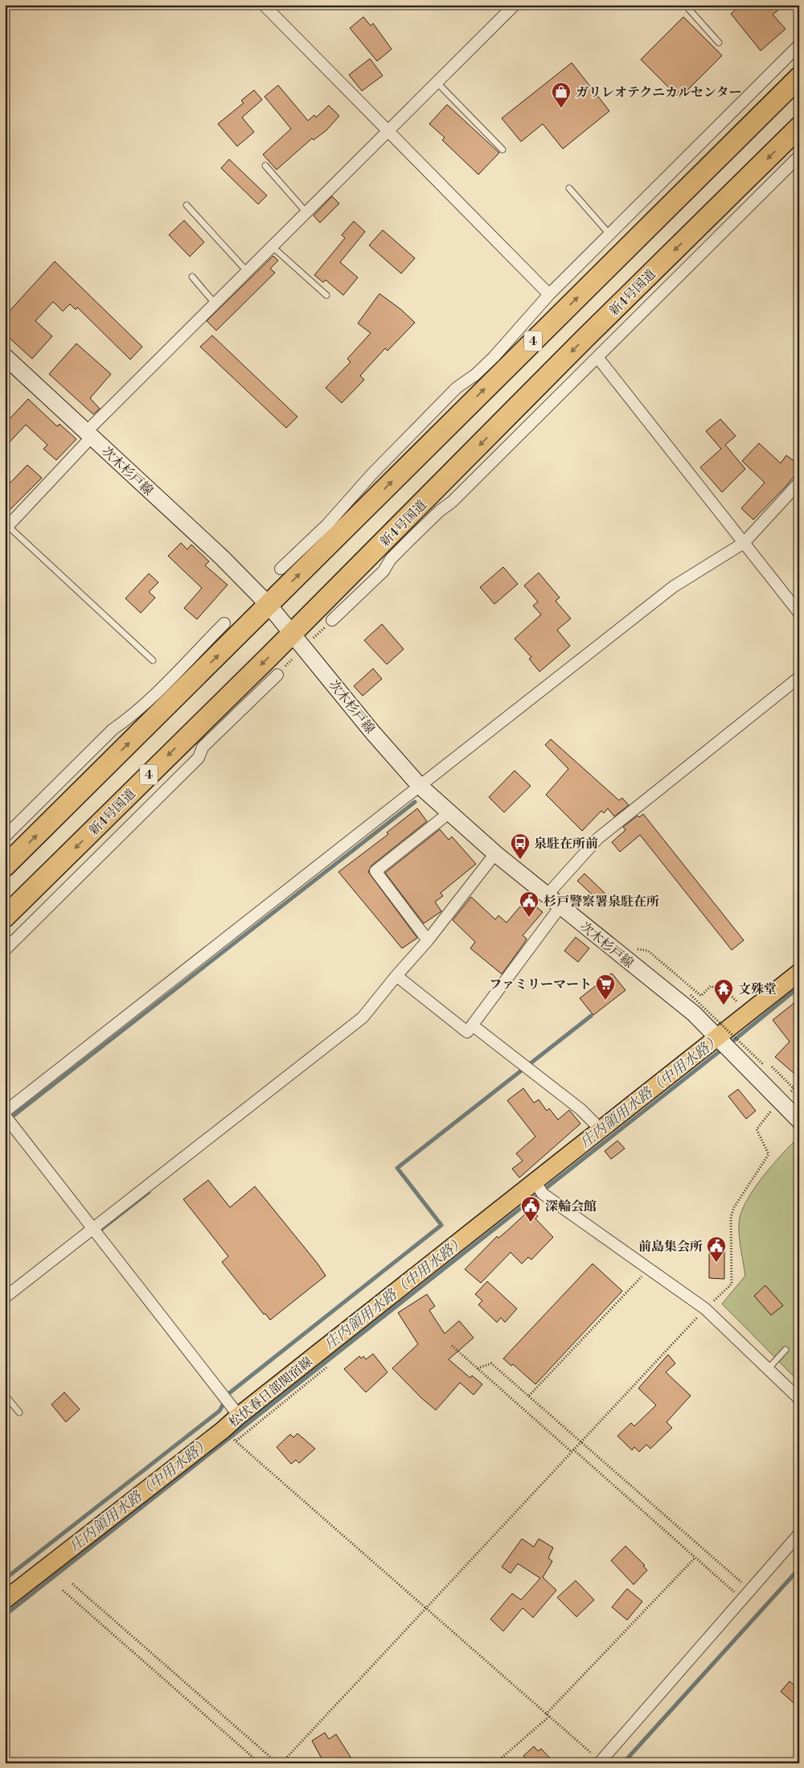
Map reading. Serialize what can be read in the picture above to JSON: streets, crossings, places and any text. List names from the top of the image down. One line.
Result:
{"streets":{"highway":["新4号国道","4"],"main road":["次木杉戸線","松伏春日部関宿線"]},"crossings":[["新4号国道","次木杉戸線"],["4","次木杉戸線"],["次木杉戸線","松伏春日部関宿線"]],"water":["庄内領用水路（中用水路）"],"places":{"shop":["ガリレオテクニカルセンター"],"bus stop":["泉駐在所前"],"public building":["杉戸警察署泉駐在所","深輪会館","前島集会所"],"supermarket":["ファミリーマート"],"temple":["文殊堂"]}}
